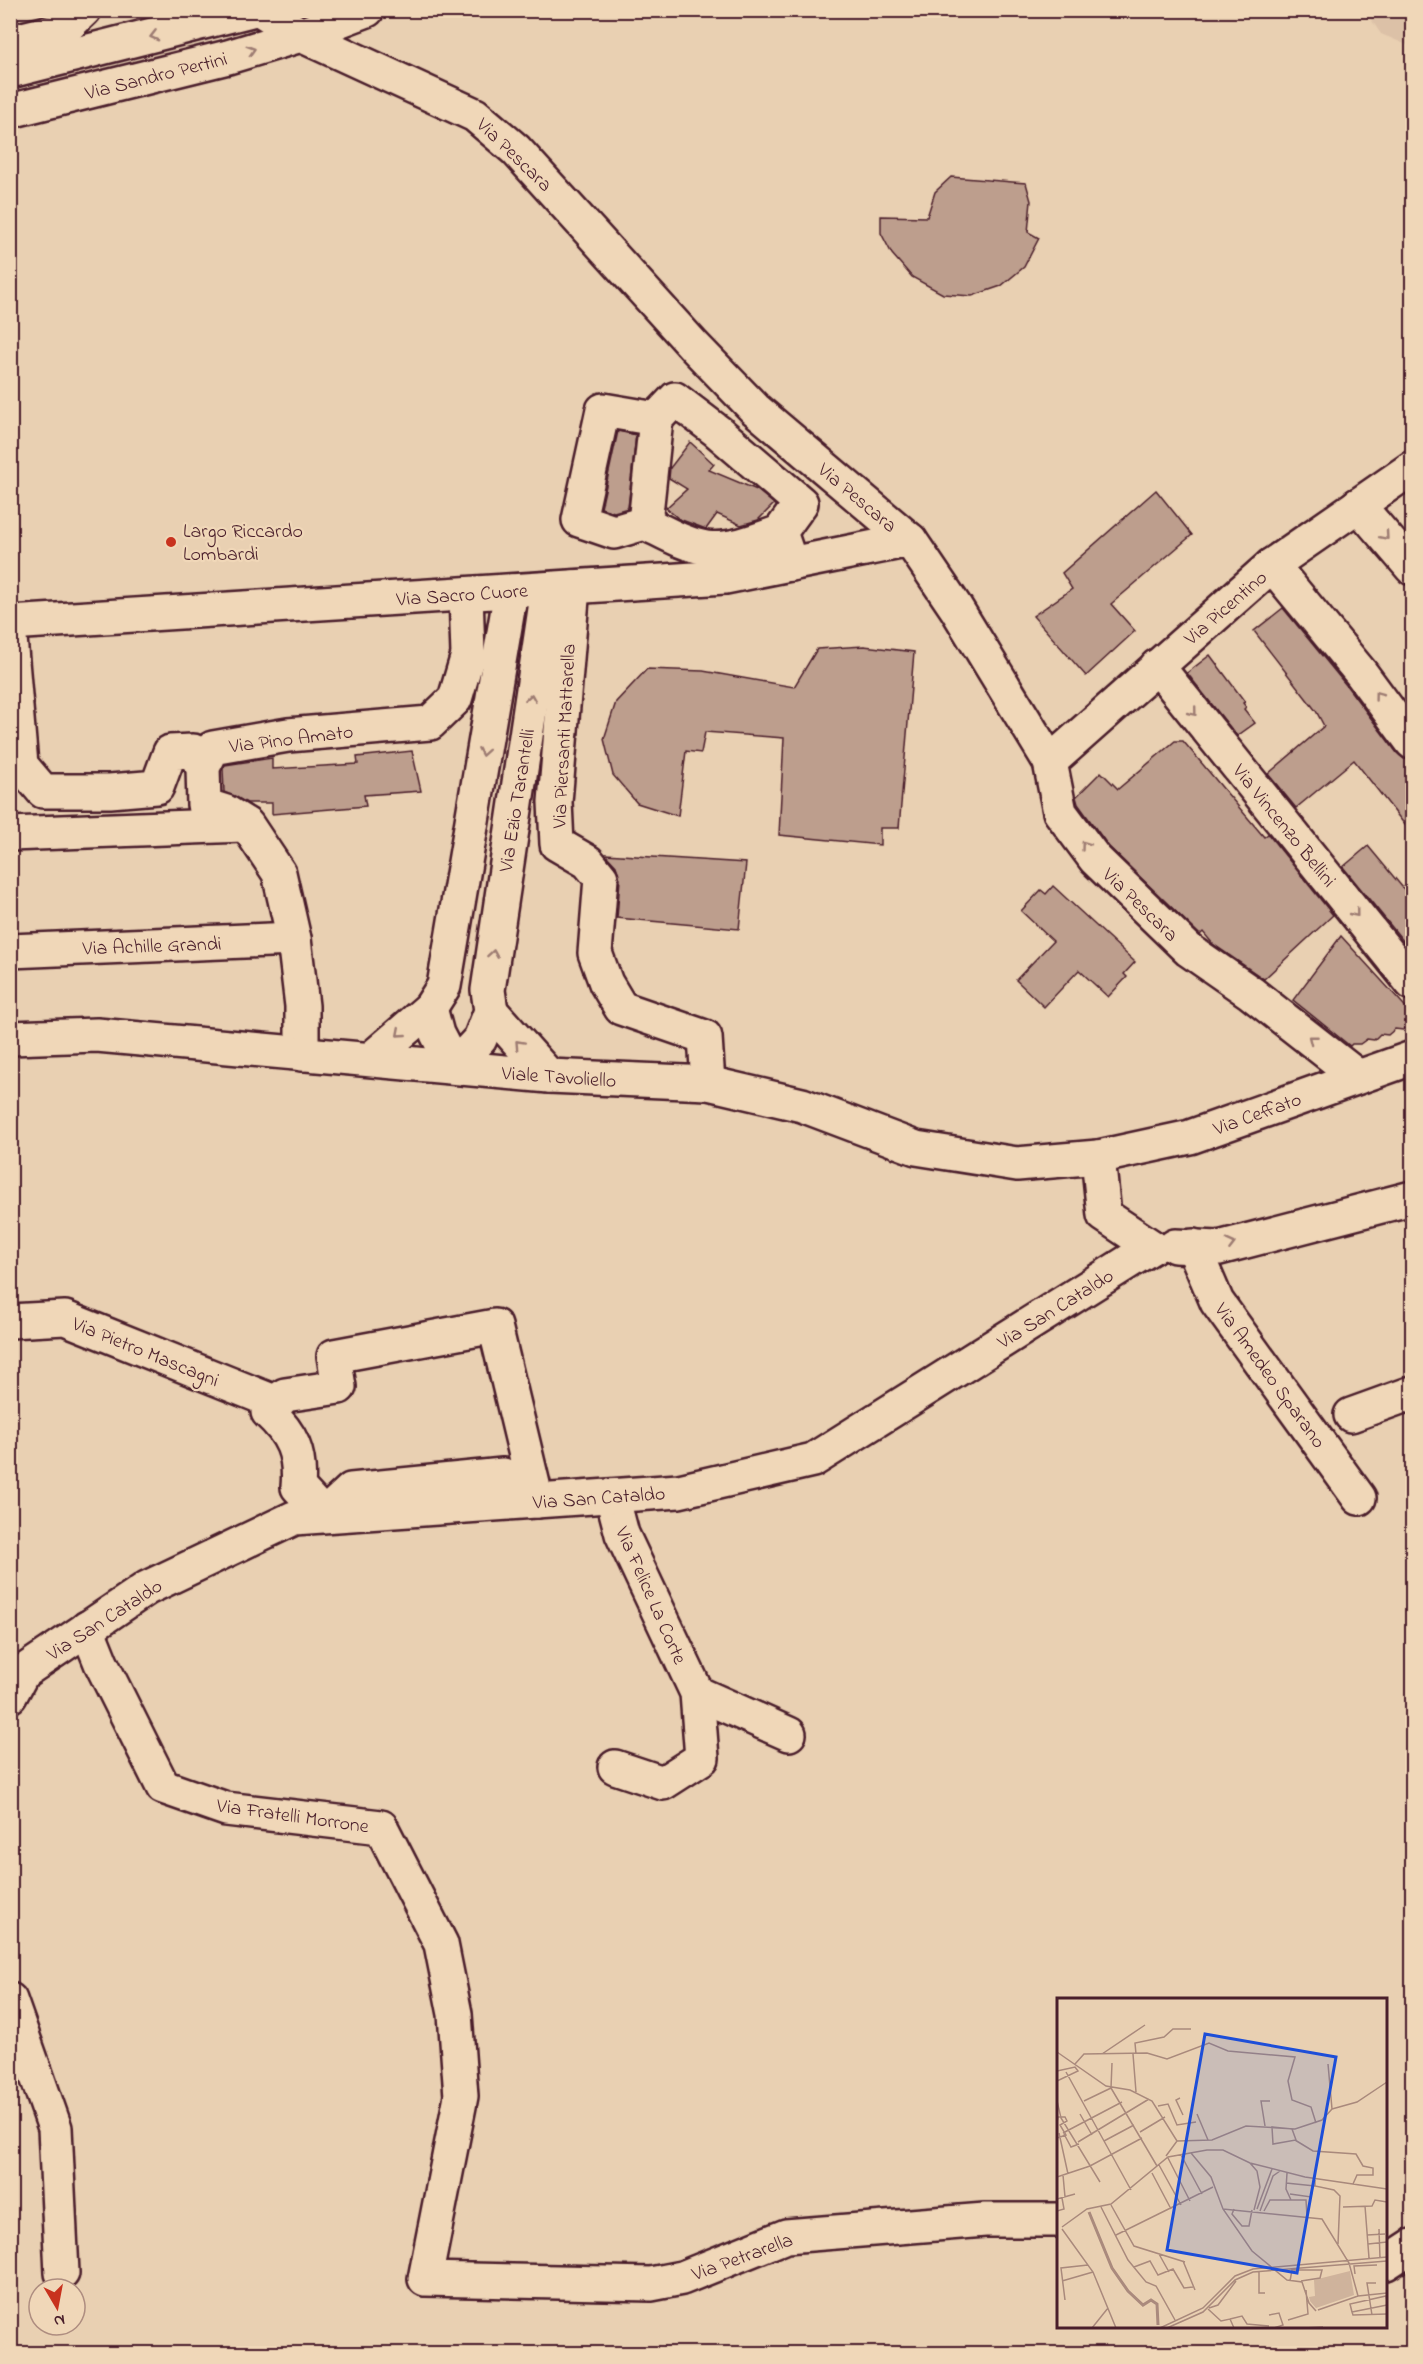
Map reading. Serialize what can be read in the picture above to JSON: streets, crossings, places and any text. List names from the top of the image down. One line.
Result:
{"streets":{"street":["Via Sandro Pertini","Via Pescara","Via Sacro Cuore","Via Picentino","Via Piersanti Mattarella","Via Pino Amato","Via Ezio Tarantelli","Via Vincenzo Bellini","Via Achille Grandi","Viale Tavoliello","Via Ceffato","Via San Cataldo","Via Pietro Mascagni","Via Amedeo Sparano","Via Felice La Corte","Via Fratelli Morrone","Via Petrarella"]},"crossings":[["Via Sandro Pertini","Via Pescara"],["Via Pescara","Via Sacro Cuore"],["Via Pescara","Via Picentino"],["Via Pescara","Via Ceffato"],["Via Sacro Cuore","Via Piersanti Mattarella"],["Via Sacro Cuore","Via Pino Amato"],["Via Sacro Cuore","Via Ezio Tarantelli"],["Via Picentino","Via Vincenzo Bellini"],["Via Piersanti Mattarella","Via Ezio Tarantelli"],["Via Piersanti Mattarella","Viale Tavoliello"],["Via Ezio Tarantelli","Viale Tavoliello"],["Viale Tavoliello","Via Ceffato"],["Via San Cataldo","Via Felice La Corte"],["Via San Cataldo","Via Fratelli Morrone"],["Via Fratelli Morrone","Via Petrarella"]],"places":["Largo Riccardo Lombardi"],"north":"bottom"}
